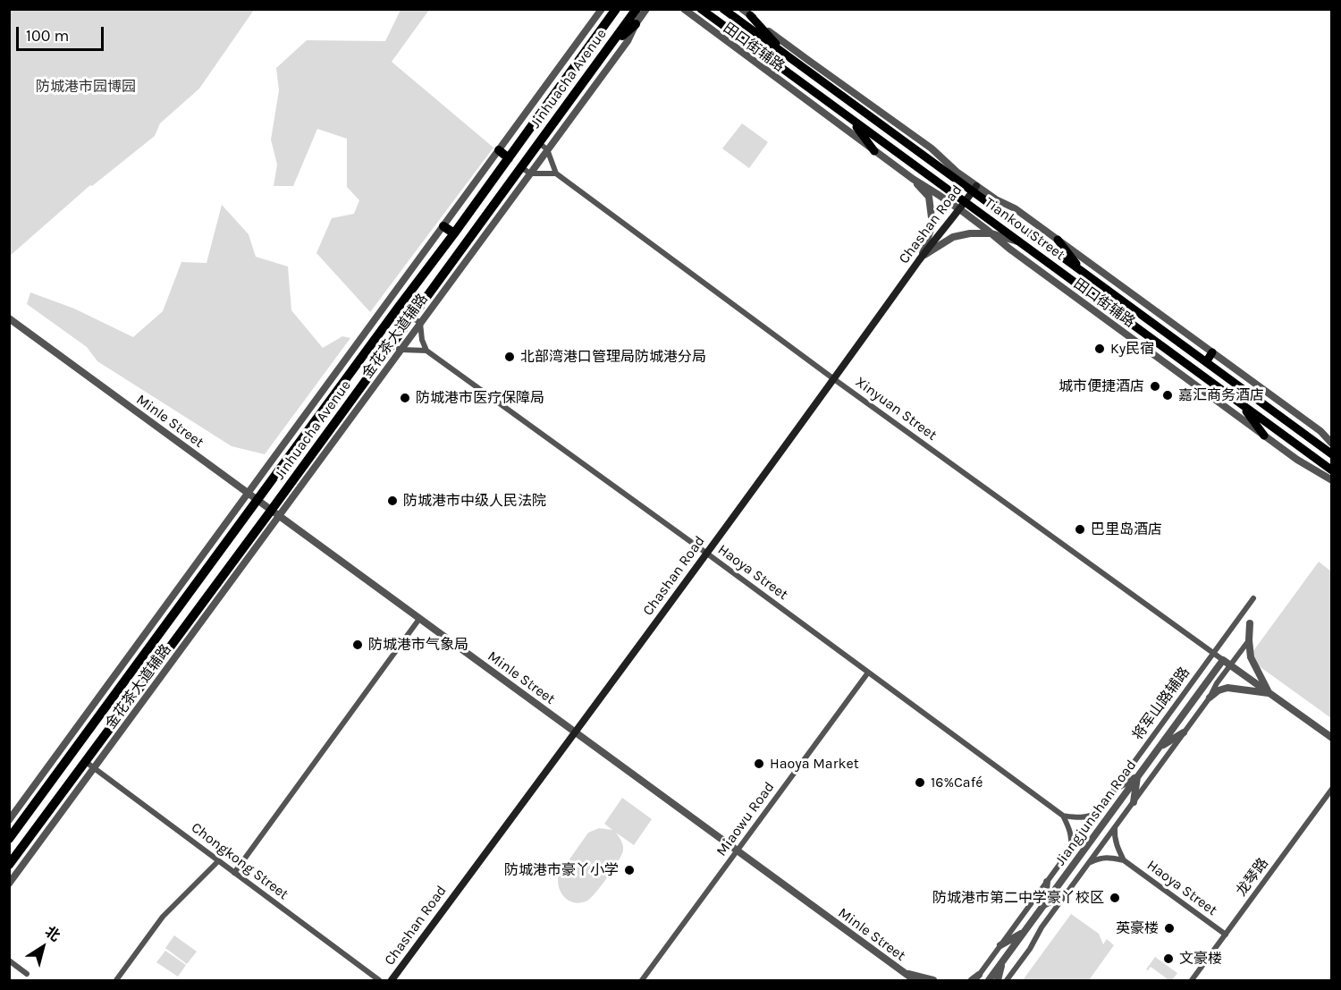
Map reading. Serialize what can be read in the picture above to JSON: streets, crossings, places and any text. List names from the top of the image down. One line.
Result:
{"streets":{"highway":["Jinhuacha Avenue"],"main road":["Chashan Road","Tiankou Street"],"street":["田口街辅路","金花茶大道辅路","Xinyuan Street","Minle Street","Haoya Street","将军山路辅路","Jiangjunshan Road","Miaowu Road","Chongkong Street","龙琴路"]},"crossings":[["田口街辅路","Chashan Road"],["田口街辅路","Tiankou Street"],["Jinhuacha Avenue","金花茶大道辅路"],["Jinhuacha Avenue","Minle Street"],["Jinhuacha Avenue","Chongkong Street"],["Chashan Road","Tiankou Street"],["Chashan Road","Xinyuan Street"],["Chashan Road","Minle Street"],["Chashan Road","Haoya Street"],["金花茶大道辅路","Minle Street"],["金花茶大道辅路","Chongkong Street"],["Xinyuan Street","将军山路辅路"],["Xinyuan Street","Jiangjunshan Road"],["Minle Street","Miaowu Road"],["Haoya Street","Miaowu Road"],["Haoya Street","龙琴路"]],"parks":["防城港市园博园"],"places":["Ky民宿","北部湾港口管理局防城港分局","城市便捷酒店","嘉汇商务酒店","防城港市医疗保障局","防城港市中级人民法院","巴里岛酒店","防城港市气象局","Haoya Market","16%Café","防城港市豪丫小学","防城港市第二中学豪丫校区","英豪楼","文豪楼"],"scale_bar":"100 m","north":"top right"}
